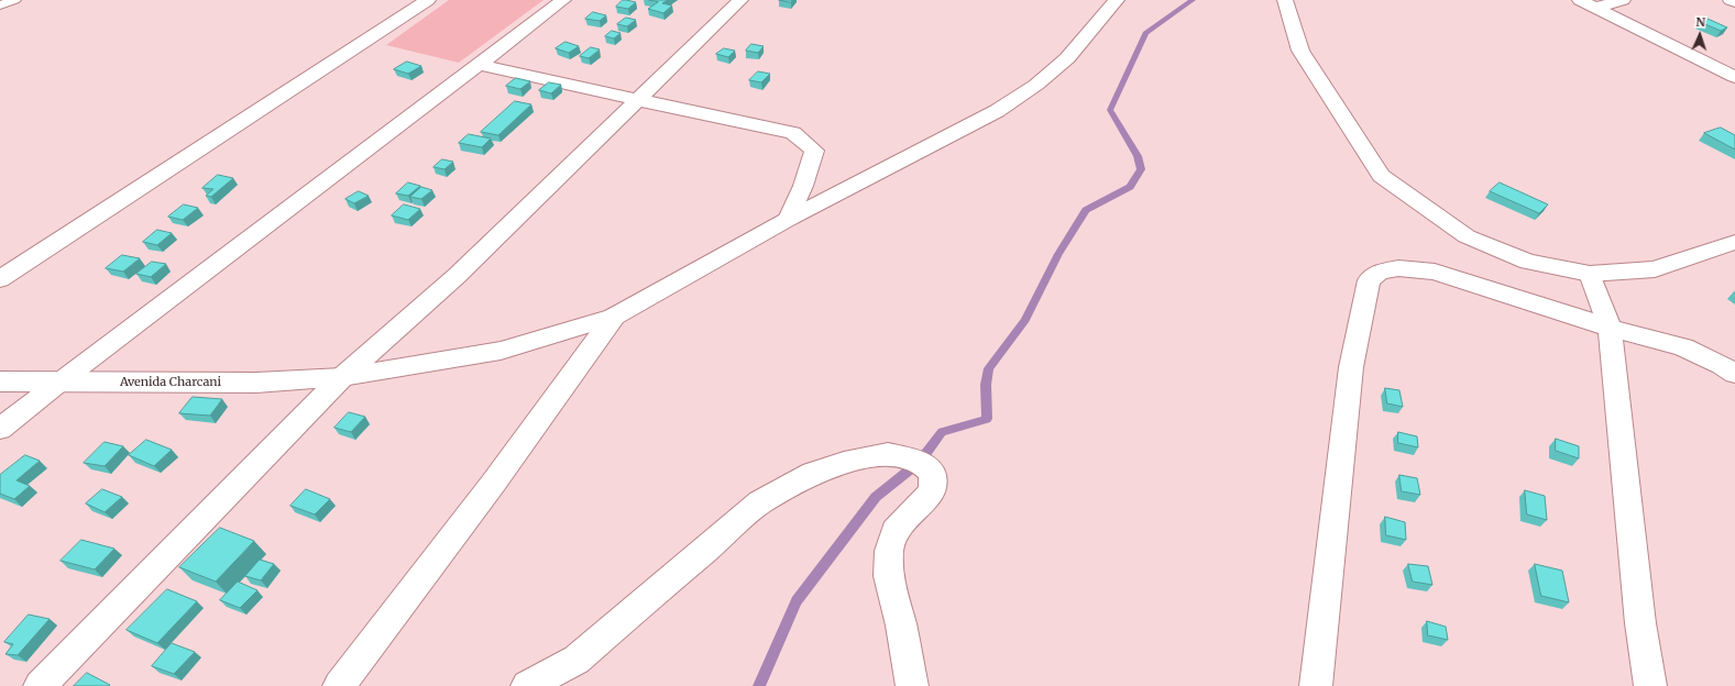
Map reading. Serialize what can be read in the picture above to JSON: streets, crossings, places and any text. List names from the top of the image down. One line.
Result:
{"streets":{"street":["Avenida Charcani"]},"north":"top"}
